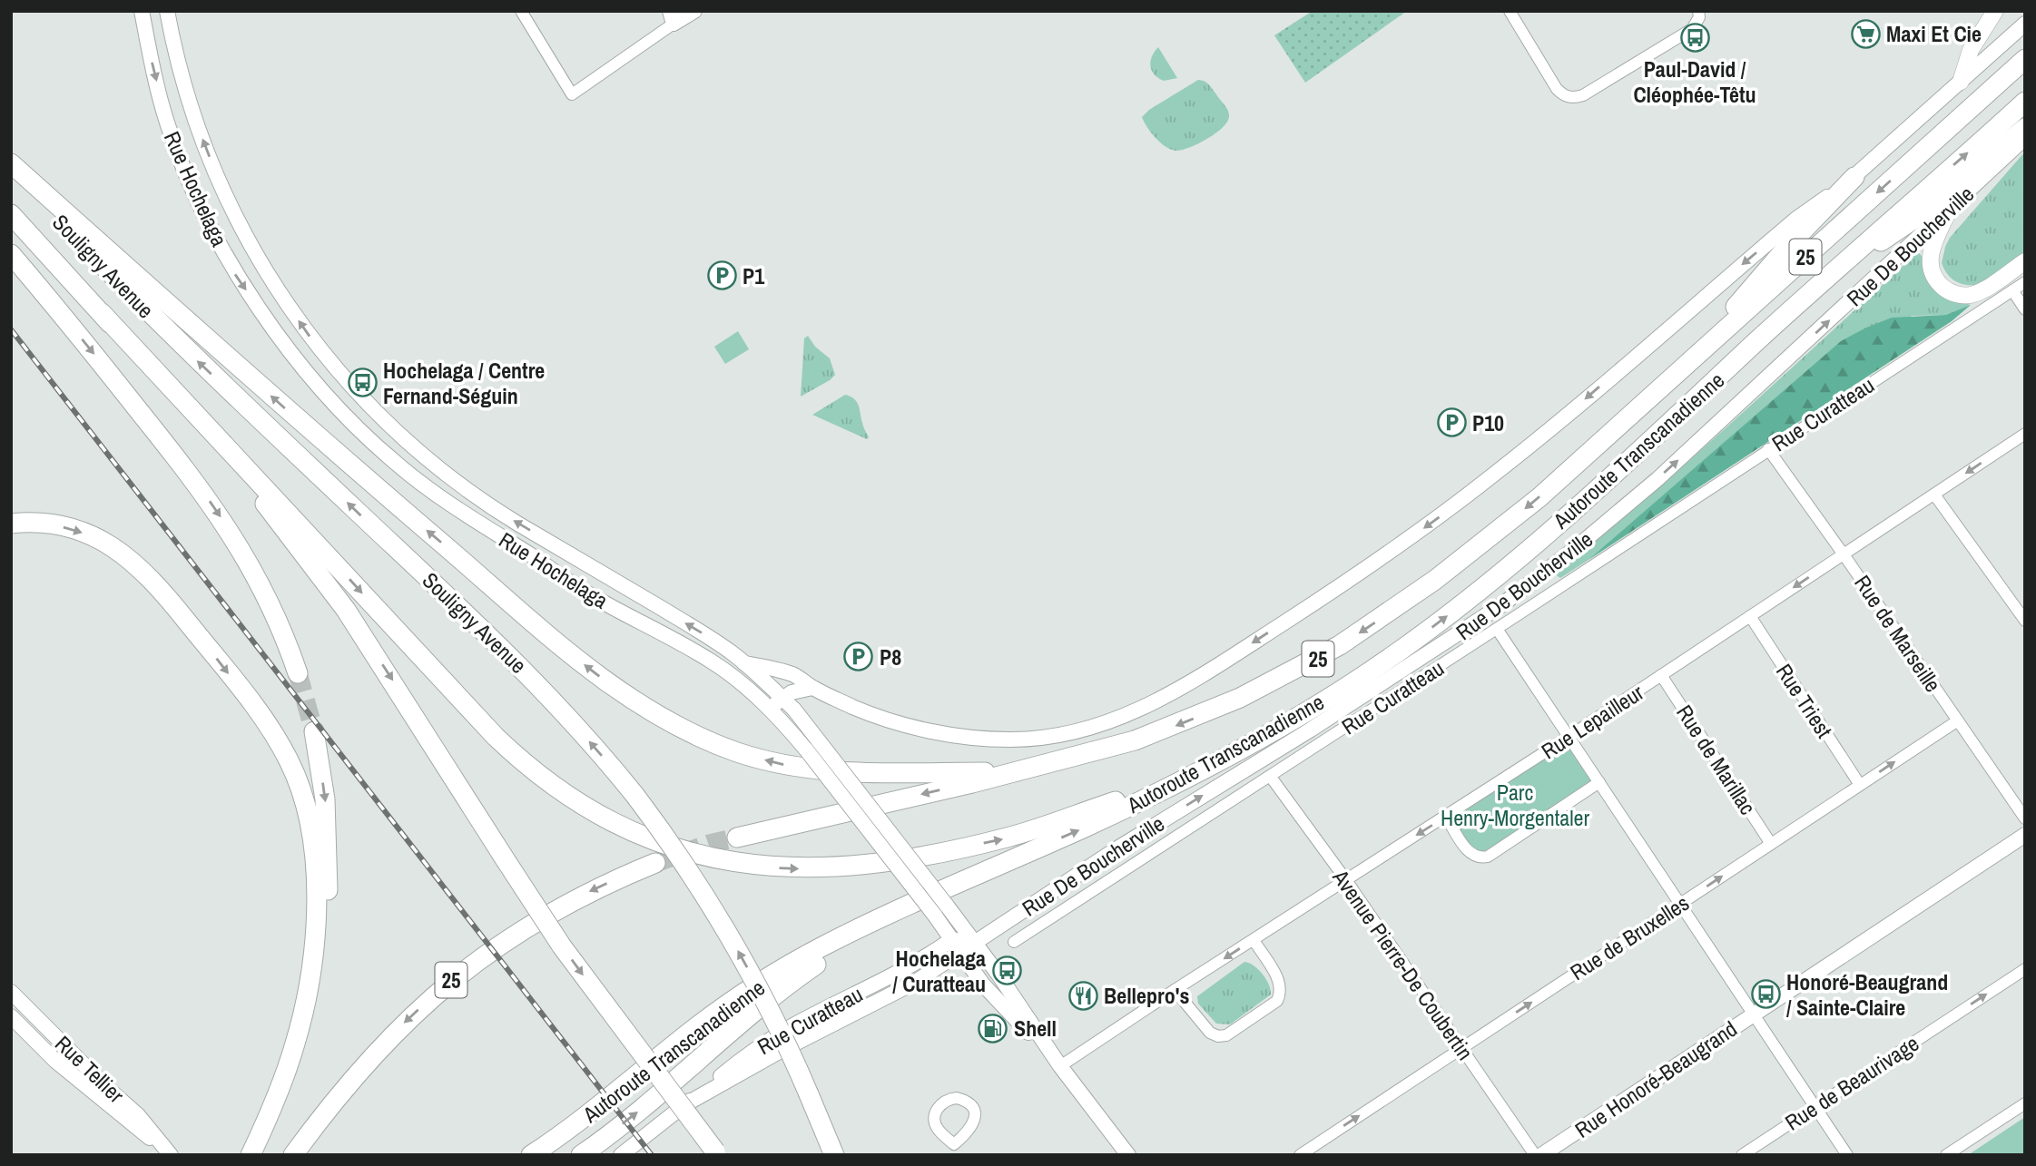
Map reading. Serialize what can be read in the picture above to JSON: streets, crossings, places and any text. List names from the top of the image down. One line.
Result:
{"streets":{"highway":["25","Souligny Avenue","Autoroute Transcanadienne"],"main road":["Rue Hochelaga","Rue De Boucherville","Rue Curatteau","Rue Tellier","Rue Honoré-Beaugrand"],"street":["Rue de Marseille","Rue Triest","Rue Lepailleur","Rue de Marillac","Rue de Bruxelles","Avenue Pierre-De Coubertin","Rue de Beaurivage"]},"crossings":[["Rue Hochelaga","Rue De Boucherville"],["Rue Hochelaga","Rue Curatteau"],["Rue Hochelaga","Rue Lepailleur"],["Rue De Boucherville","Rue Curatteau"],["Rue Curatteau","Rue de Marseille"],["Rue Curatteau","Avenue Pierre-De Coubertin"],["Rue de Marseille","Rue Lepailleur"],["Rue de Marseille","Rue de Bruxelles"],["Rue Triest","Rue Lepailleur"],["Rue Triest","Rue de Bruxelles"],["Rue Lepailleur","Rue de Marillac"],["Rue Lepailleur","Avenue Pierre-De Coubertin"],["Rue de Marillac","Rue de Bruxelles"],["Rue de Bruxelles","Avenue Pierre-De Coubertin"]],"one_way":["Rue Lepailleur","Rue de Bruxelles","Rue de Beaurivage"],"parks":["Parc Henry-Morgentaler"],"places":{"supermarket":["Maxi Et Cie"],"bus stop":["Paul-David / Cléophée-Têtu","Hochelaga / Centre Fernand-Séguin","Hochelaga / Curatteau","Honoré-Beaugrand / Sainte-Claire"],"parking":["P1","P10","P8"],"restaurant":["Bellepro's"],"fuel station":["Shell"]}}
